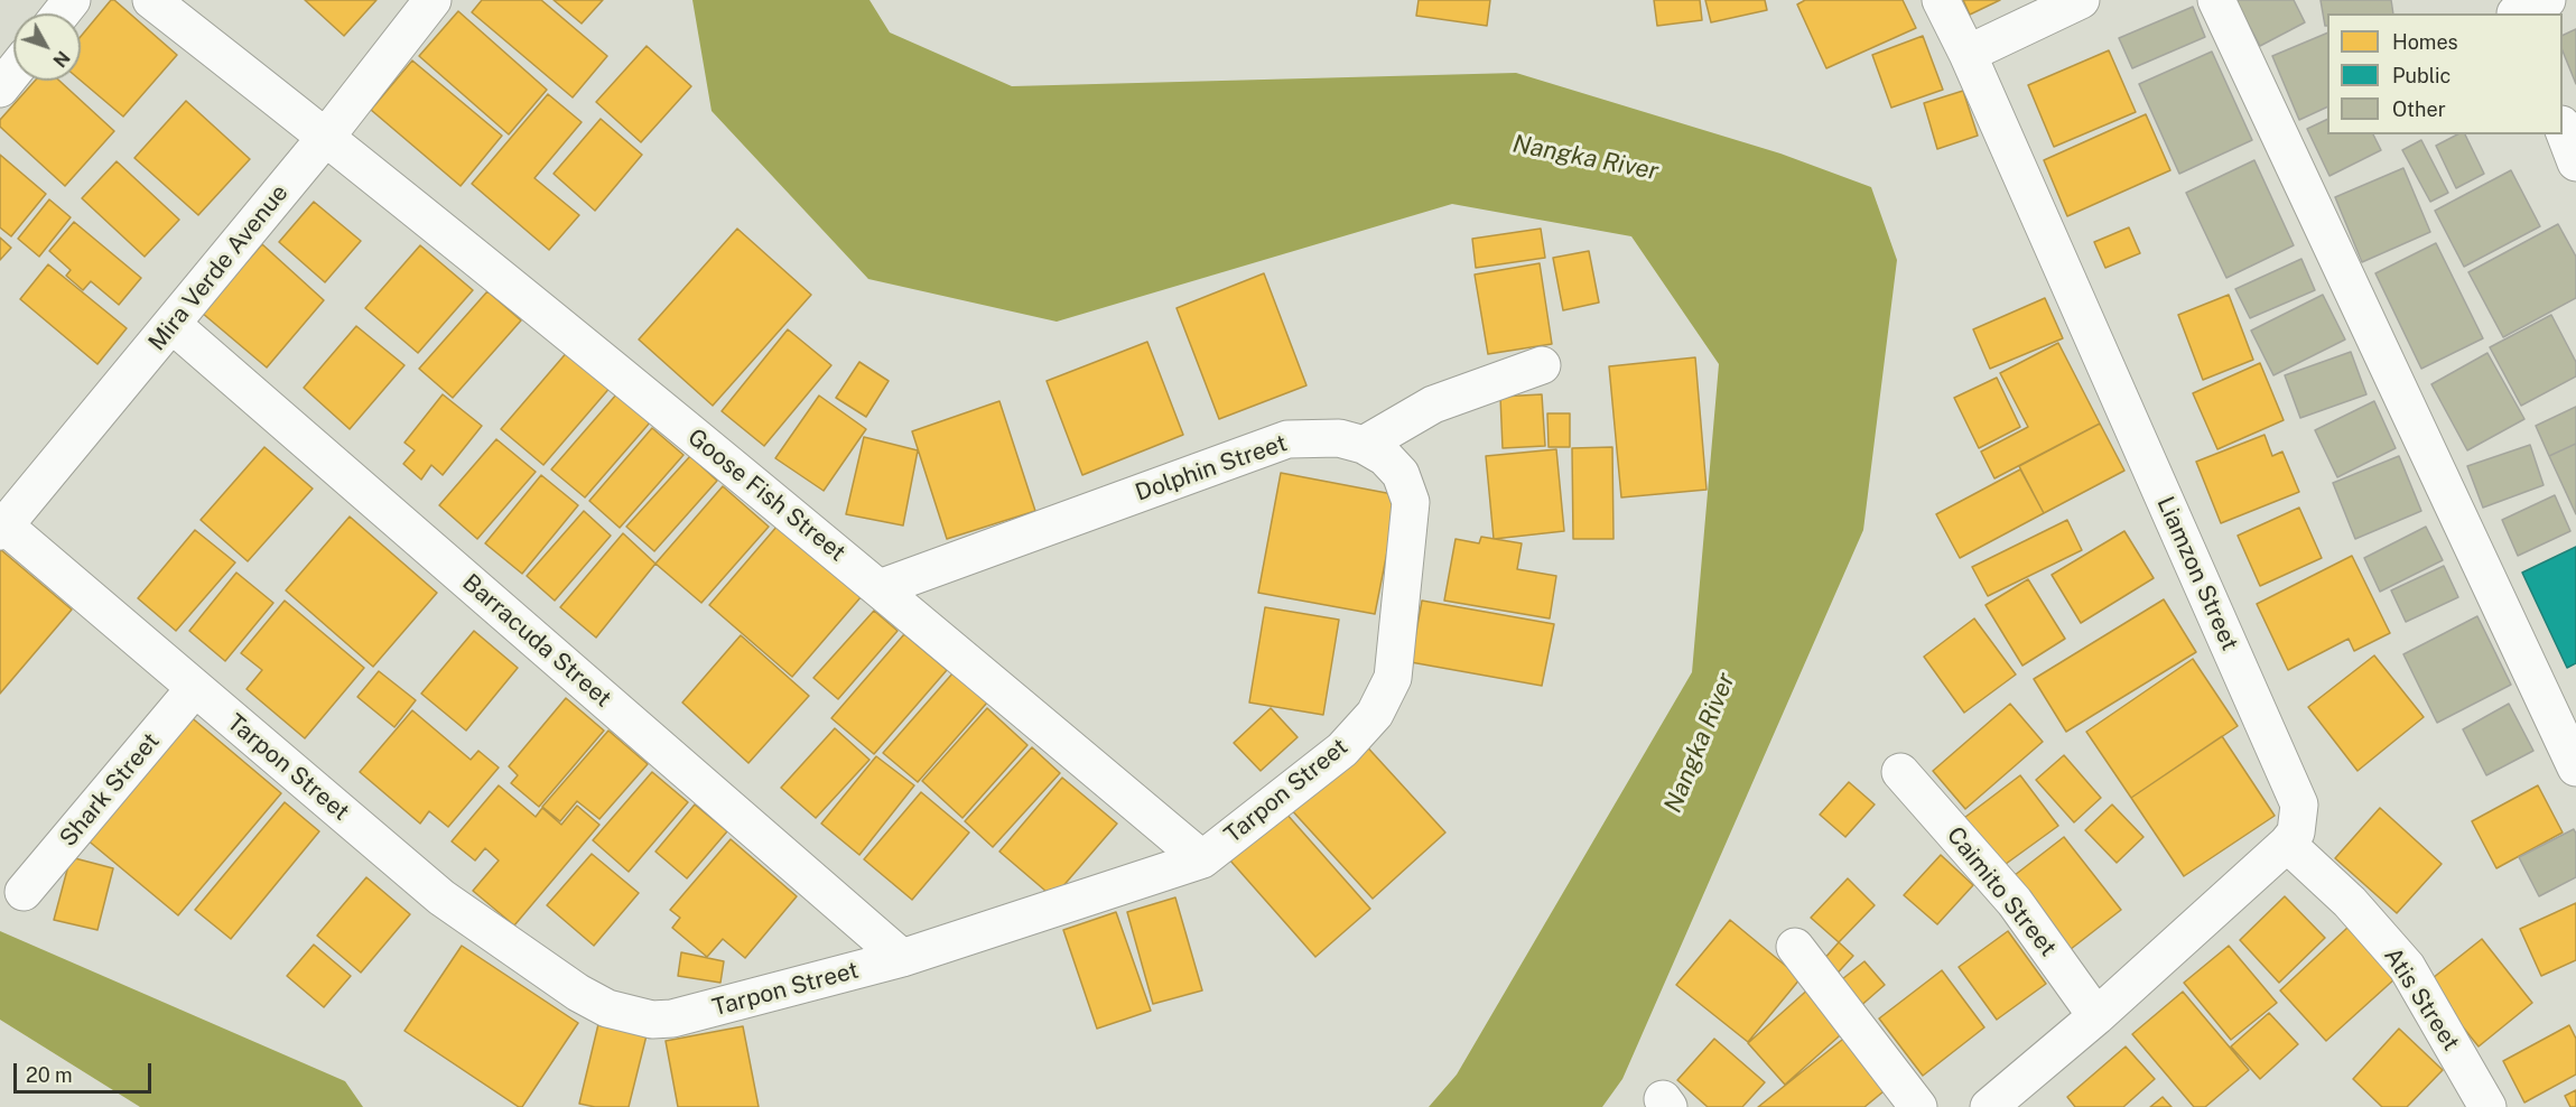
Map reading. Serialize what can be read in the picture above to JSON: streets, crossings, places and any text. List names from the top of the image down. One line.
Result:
{"streets":{"street":["Mira Verde Avenue","Dolphin Street","Goose Fish Street","Liamzon Street","Barracuda Street","Tarpon Street","Shark Street","Caimito Street","Atis Street"]},"crossings":[["Mira Verde Avenue","Goose Fish Street"],["Mira Verde Avenue","Barracuda Street"],["Mira Verde Avenue","Tarpon Street"],["Dolphin Street","Goose Fish Street"],["Dolphin Street","Tarpon Street"],["Goose Fish Street","Tarpon Street"],["Liamzon Street","Caimito Street"],["Liamzon Street","Atis Street"],["Barracuda Street","Tarpon Street"],["Tarpon Street","Shark Street"]],"water":["Nangka River"],"legend":["Homes","Public","Other"],"scale_bar":"20 m","north":"bottom right"}
